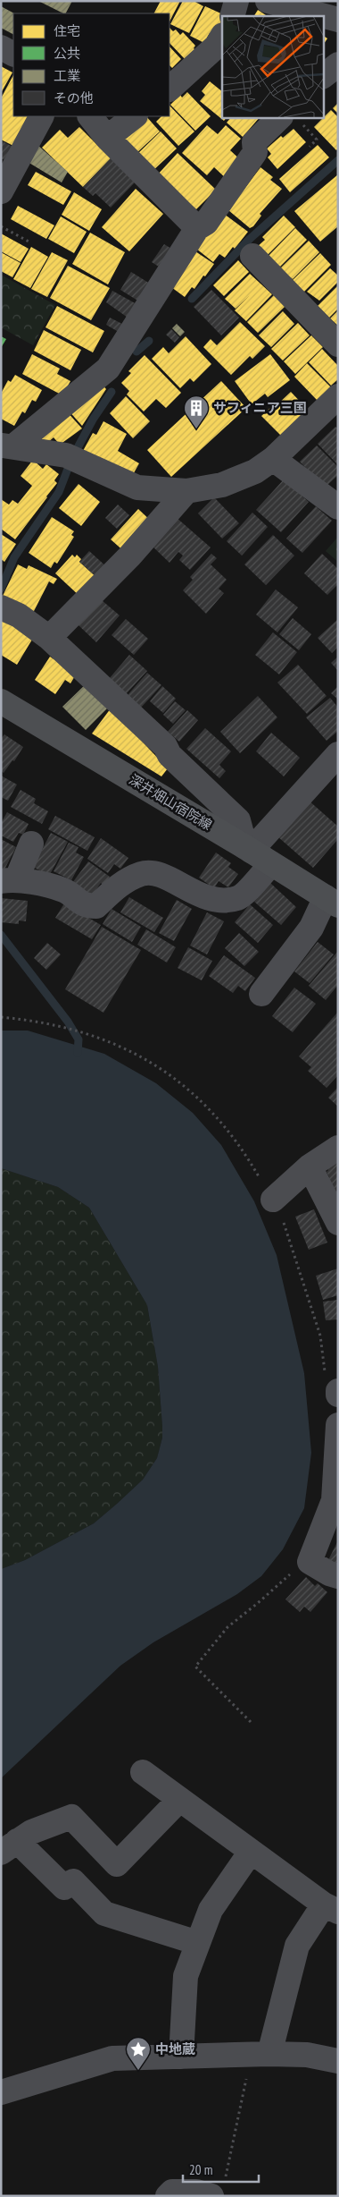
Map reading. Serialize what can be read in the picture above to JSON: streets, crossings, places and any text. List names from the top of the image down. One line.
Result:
{"streets":{"main road":["深井畑山宿院線"]},"places":{"building":["サフィニア三国"],"place":["中地蔵"]},"legend":["住宅","公共","工業","その他"],"scale_bar":"20 m"}
